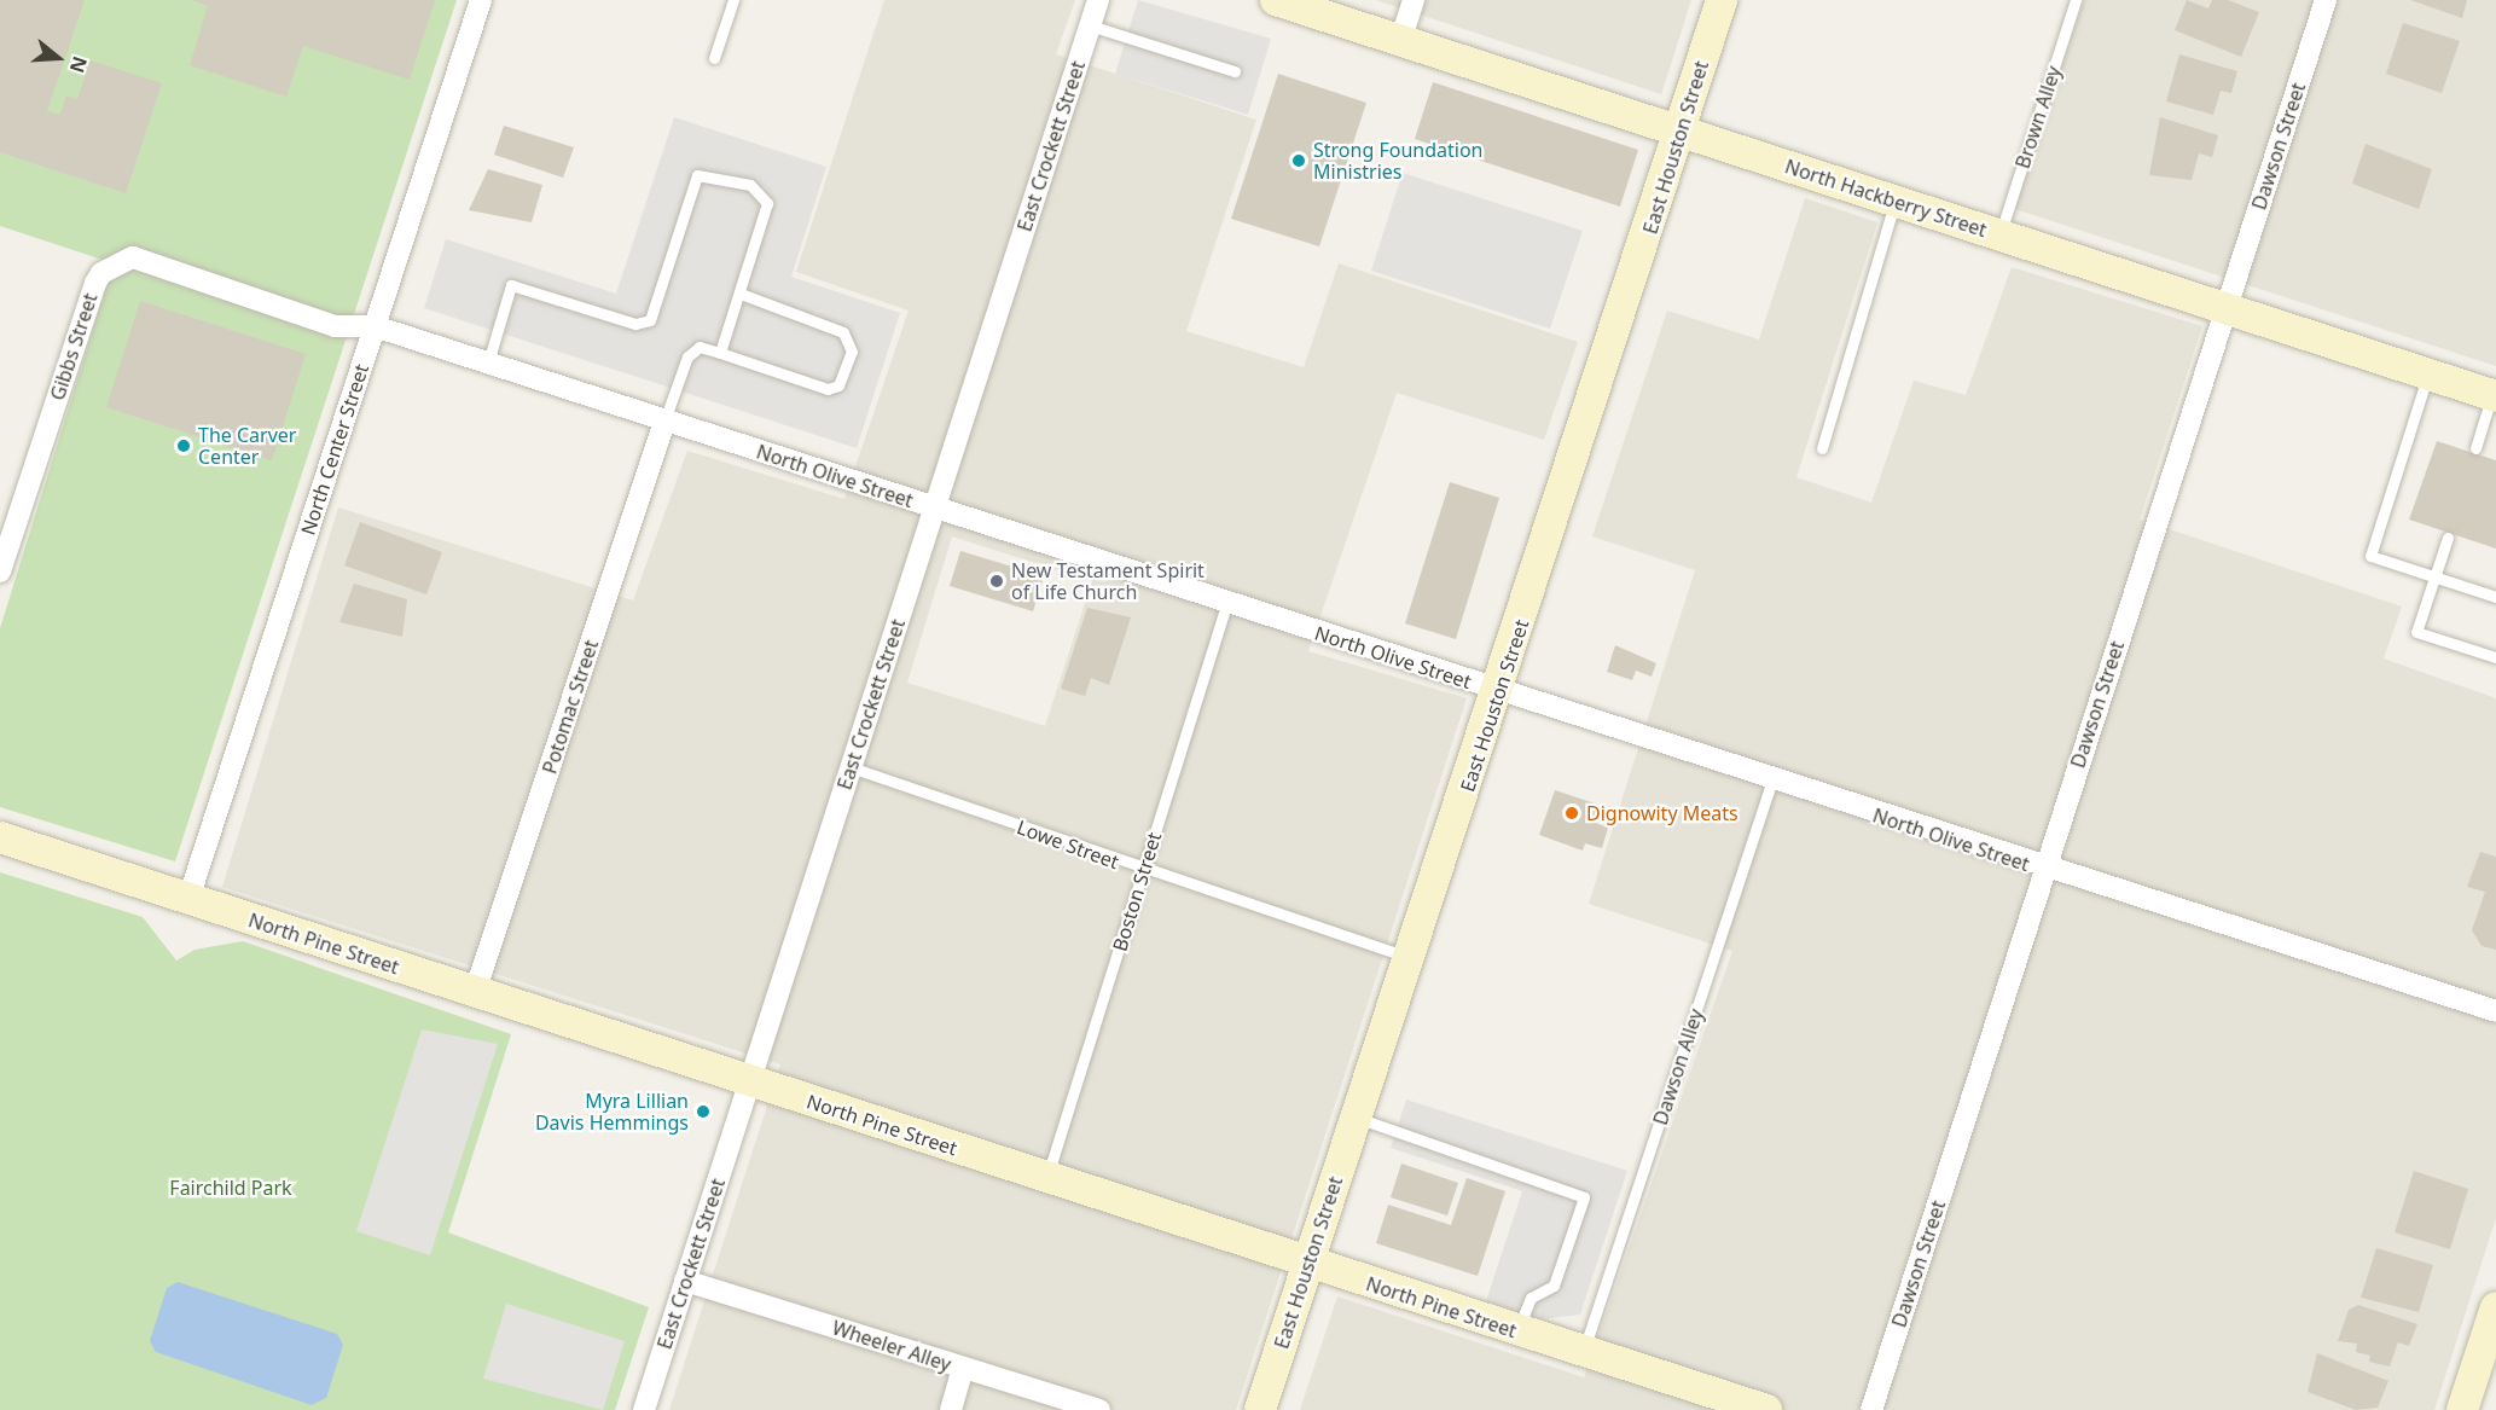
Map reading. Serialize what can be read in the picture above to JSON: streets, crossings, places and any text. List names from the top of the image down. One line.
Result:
{"streets":{"main road":["East Houston Street","North Hackberry Street","North Pine Street"],"street":["East Crockett Street","Dawson Street","Gibbs Street","North Center Street","North Olive Street","Potomac Street","Wheeler Alley"],"lane":["Brown Alley","Lowe Street","Boston Street","Dawson Alley"]},"crossings":[["Brown Alley","North Hackberry Street"],["East Crockett Street","North Olive Street"],["East Crockett Street","Lowe Street"],["East Crockett Street","North Pine Street"],["East Crockett Street","Wheeler Alley"],["Dawson Street","North Hackberry Street"],["Dawson Street","North Olive Street"],["East Houston Street","North Hackberry Street"],["East Houston Street","North Olive Street"],["East Houston Street","Lowe Street"],["East Houston Street","North Pine Street"],["Gibbs Street","North Center Street"],["Gibbs Street","North Olive Street"],["North Center Street","North Olive Street"],["North Center Street","North Pine Street"],["North Olive Street","Potomac Street"],["North Olive Street","Boston Street"],["North Olive Street","Dawson Alley"],["Potomac Street","North Pine Street"],["Lowe Street","Boston Street"],["Boston Street","North Pine Street"],["North Pine Street","Dawson Alley"]],"parks":["Fairchild Park"],"places":["Strong Foundation Ministries","The Carver Center","New Testament Spirit of Life Church","Dignowity Meats","Myra Lillian Davis Hemmings"],"north":"right"}
